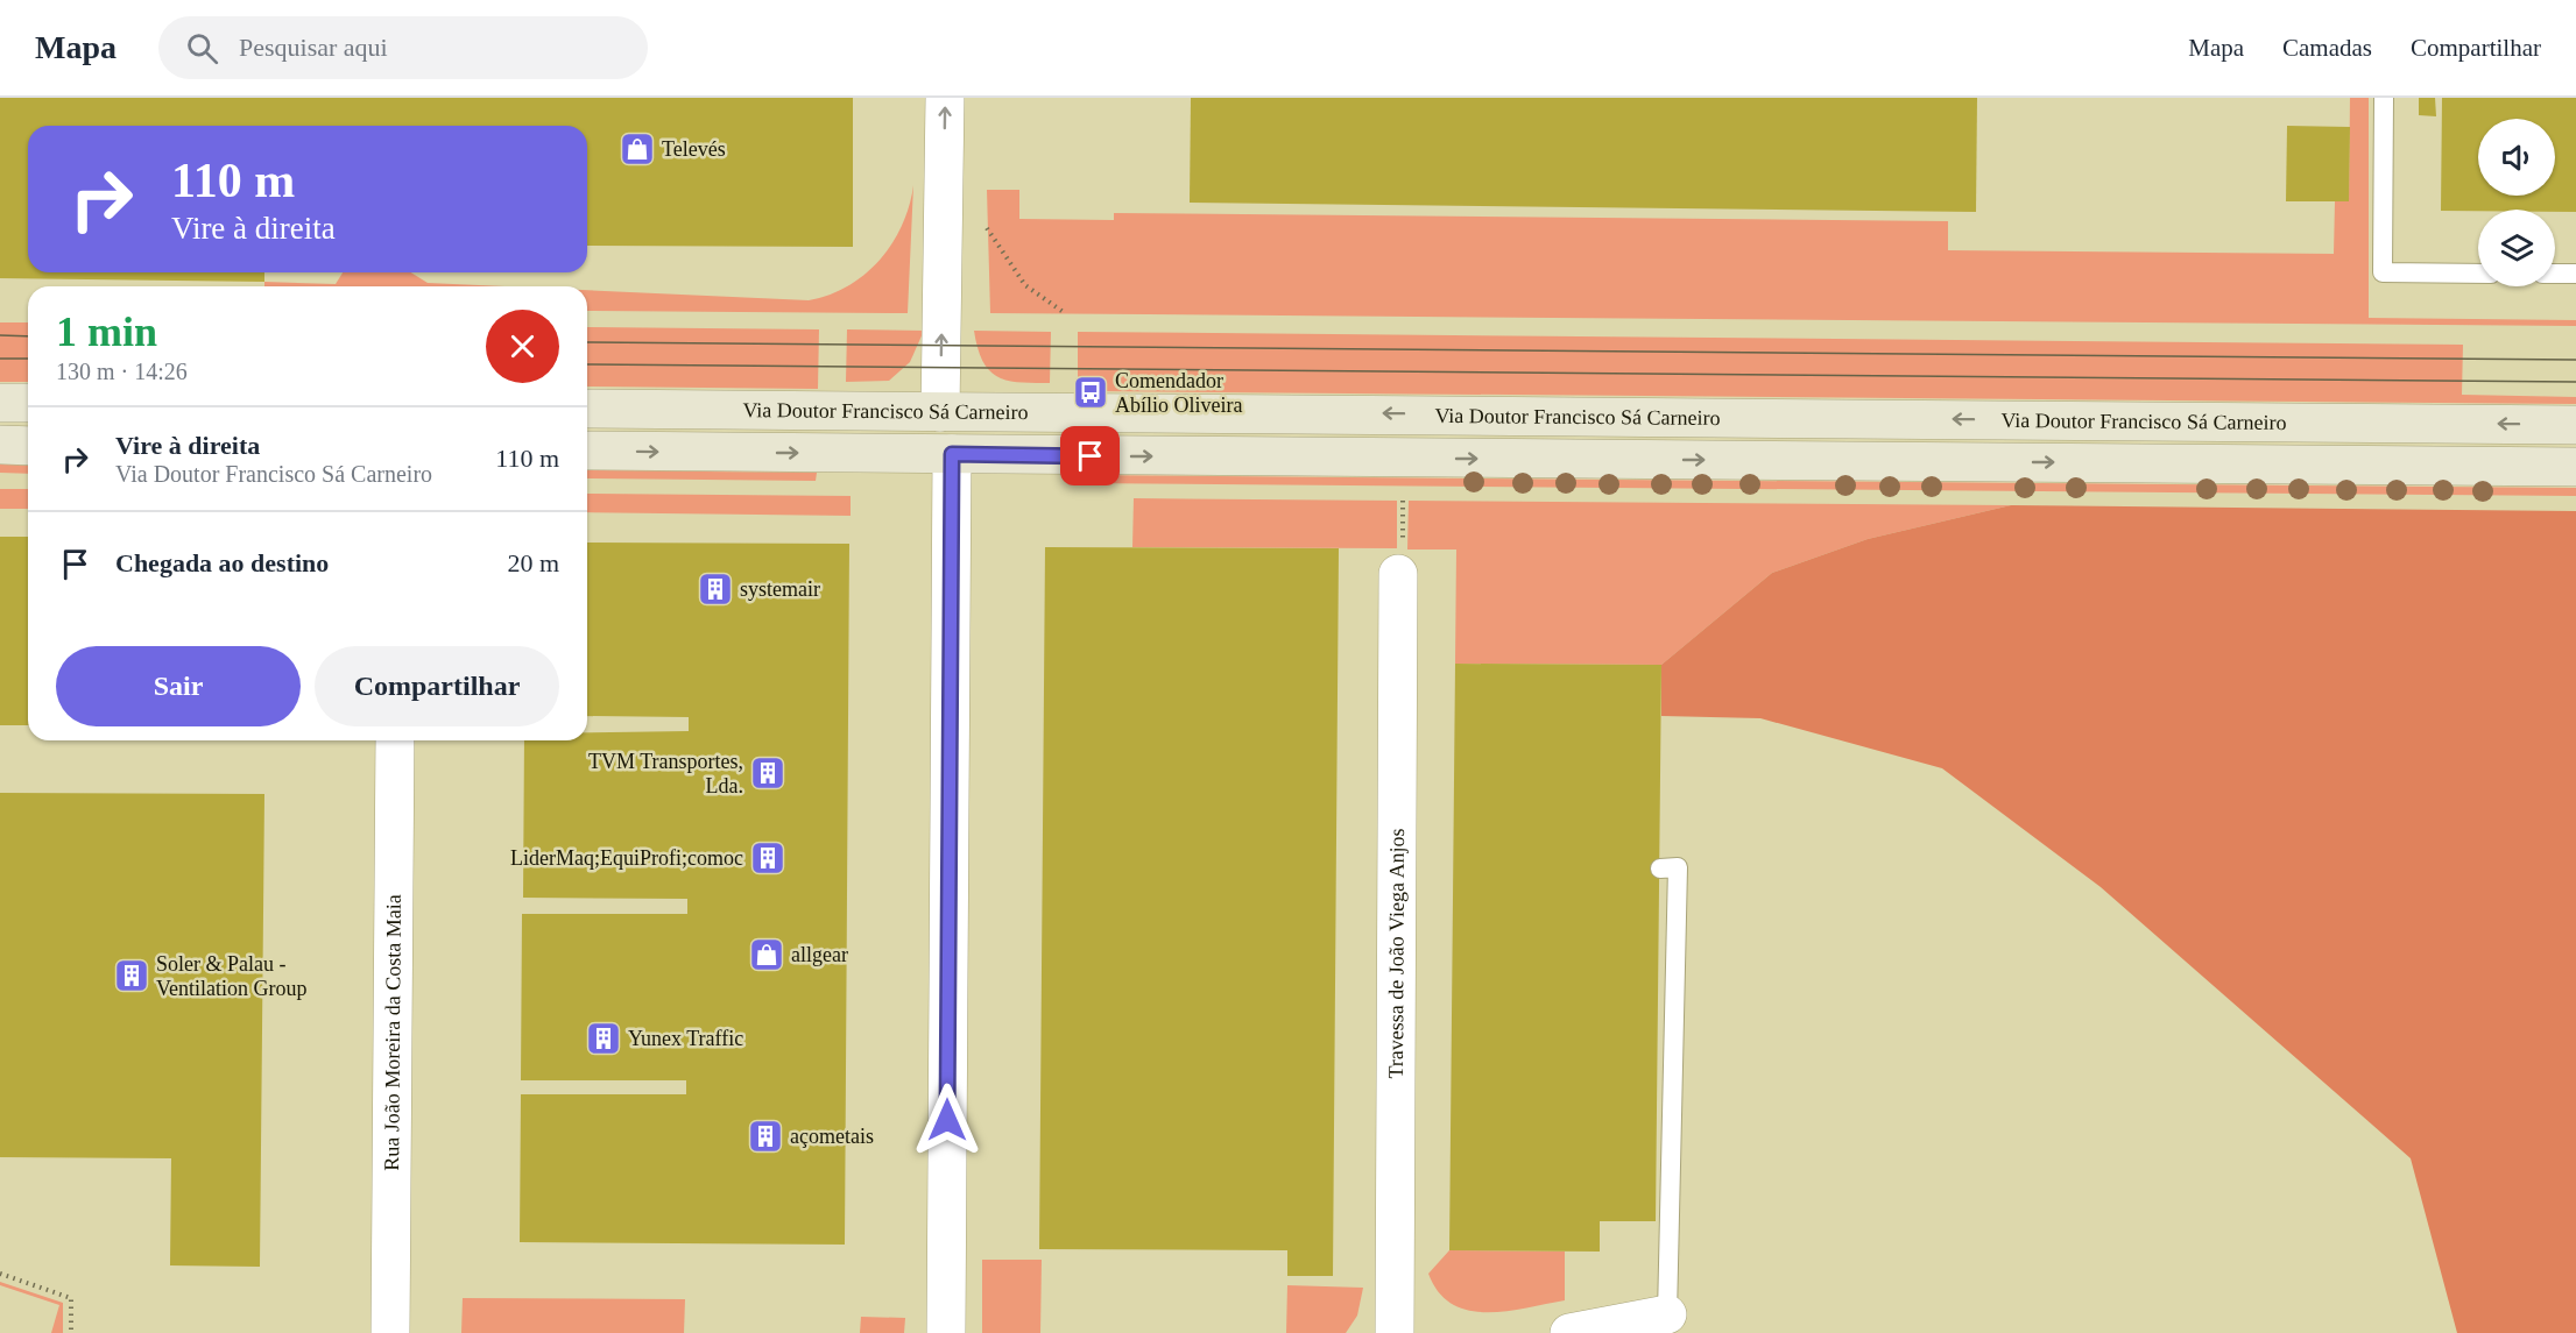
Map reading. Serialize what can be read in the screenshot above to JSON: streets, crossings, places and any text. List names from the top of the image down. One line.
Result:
{"streets":{"main road":["Via Doutor Francisco Sá Carneiro"],"street":["Travessa de João Viega Anjos","Rua João Moreira da Costa Maia"]},"places":{"shop":["Televés","allgear"],"bus stop":["Comendador Abílio Oliveira"],"building":["systemair","TVM Transportes, Lda.","LiderMaq;EquiProfi;comoc","Soler & Palau - Ventilation Group","Yunex Traffic","açometais"]},"page":{"header":"Mapa","search":"Pesquisar aqui","nav":["Mapa","Camadas","Compartilhar"],"turn":["110 m","Vire à direita"],"heading":["1 min","130 m · 14:26"],"list":[{"name":"Vire à direita","note":"Via Doutor Francisco Sá Carneiro","value":"110 m"},{"name":"Chegada ao destino","value":"20 m"}],"buttons":["Sair","Compartilhar"]}}
